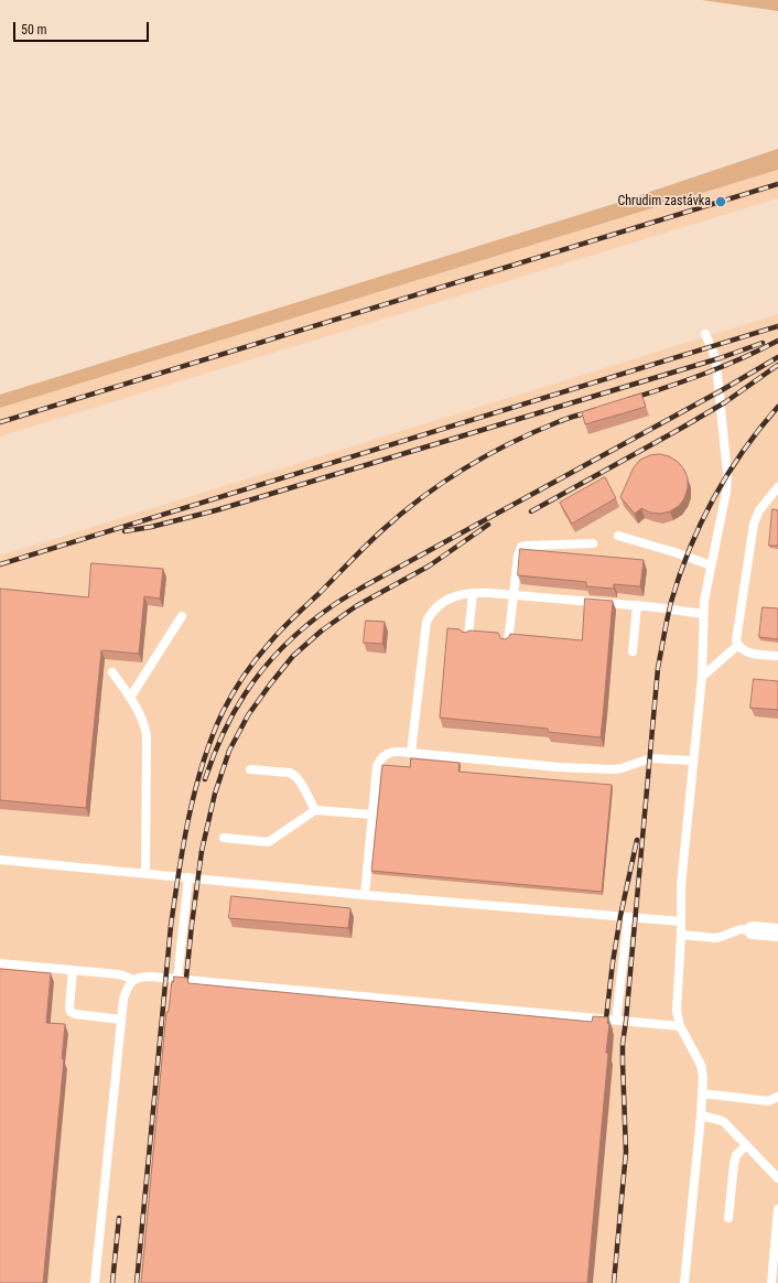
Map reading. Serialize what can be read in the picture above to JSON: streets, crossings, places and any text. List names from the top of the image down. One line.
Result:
{"places":["Chrudim zastávka"],"scale_bar":"50 m"}
